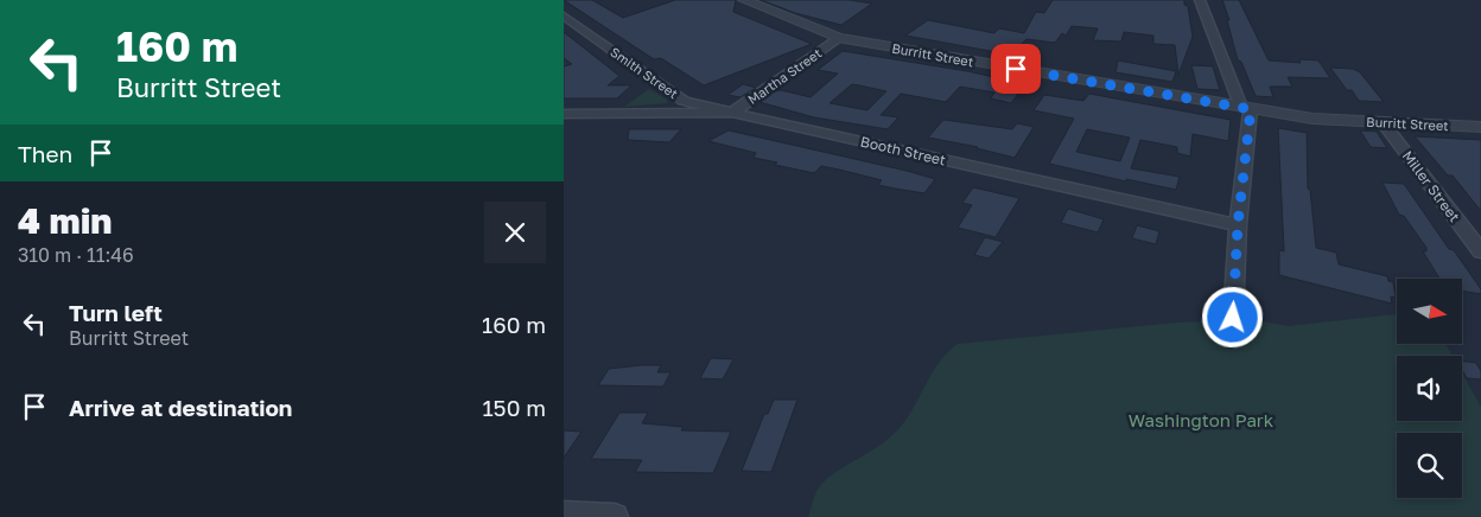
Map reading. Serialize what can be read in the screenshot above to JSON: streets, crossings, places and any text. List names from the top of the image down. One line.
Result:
{"streets":{"street":["Burritt Street","Smith Street","Martha Street","Booth Street","Miller Street"]},"crossings":[["Burritt Street","Martha Street"],["Burritt Street","Miller Street"],["Smith Street","Martha Street"],["Smith Street","Booth Street"],["Martha Street","Booth Street"]],"parks":["Washington Park"],"north":"right","page":{"turn":["160 m","Burritt Street"],"then":"Then","heading":["4 min","310 m · 11:46"],"list":[{"name":"Turn left","note":"Burritt Street","value":"160 m"},{"name":"Arrive at destination","value":"150 m"}]}}
